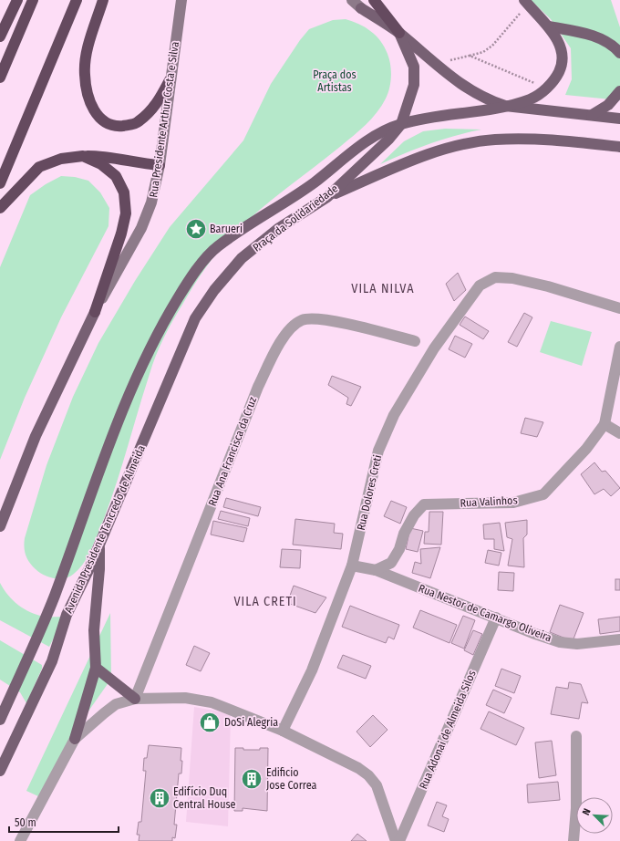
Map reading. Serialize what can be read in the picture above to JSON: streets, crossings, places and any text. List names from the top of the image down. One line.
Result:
{"streets":{"main road":["Rua Presidente Arthur Costa e Silva","Praça da Solidariedade","Avenida Presidente Tancredo de Almeida"],"street":["Rua Ana Francisca da Cruz","Rua Dolores Creti","Rua Valinhos","Rua Nestor de Camargo Oliveira","Rua Adonai de Almeida Silos"]},"crossings":[["Praça da Solidariedade","Avenida Presidente Tancredo de Almeida"],["Rua Dolores Creti","Rua Nestor de Camargo Oliveira"],["Rua Valinhos","Rua Nestor de Camargo Oliveira"],["Rua Nestor de Camargo Oliveira","Rua Adonai de Almeida Silos"]],"districts":["VILA NILVA","VILA CRETI"],"parks":["Praça dos Artistas"],"places":{"place":["Barueri"],"shop":["DoSi Alegria"],"building":["Edificio Jose Correa","Edifício Duq Central House"]},"scale_bar":"50 m","north":"top left"}
